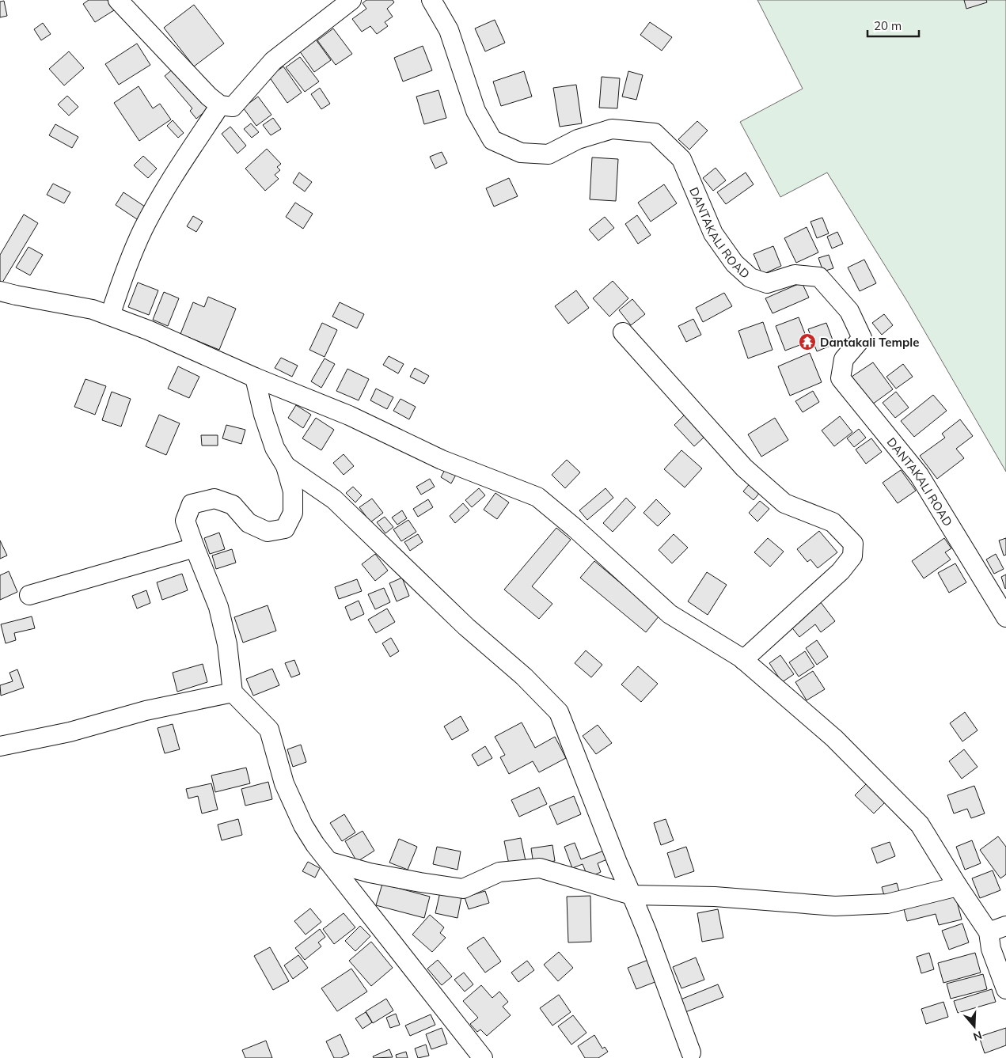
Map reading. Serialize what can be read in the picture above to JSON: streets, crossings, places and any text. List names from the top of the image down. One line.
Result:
{"streets":{"street":["DANTAKALI ROAD"]},"places":{"temple":["Dantakali Temple"]},"scale_bar":"20 m","north":"bottom"}
